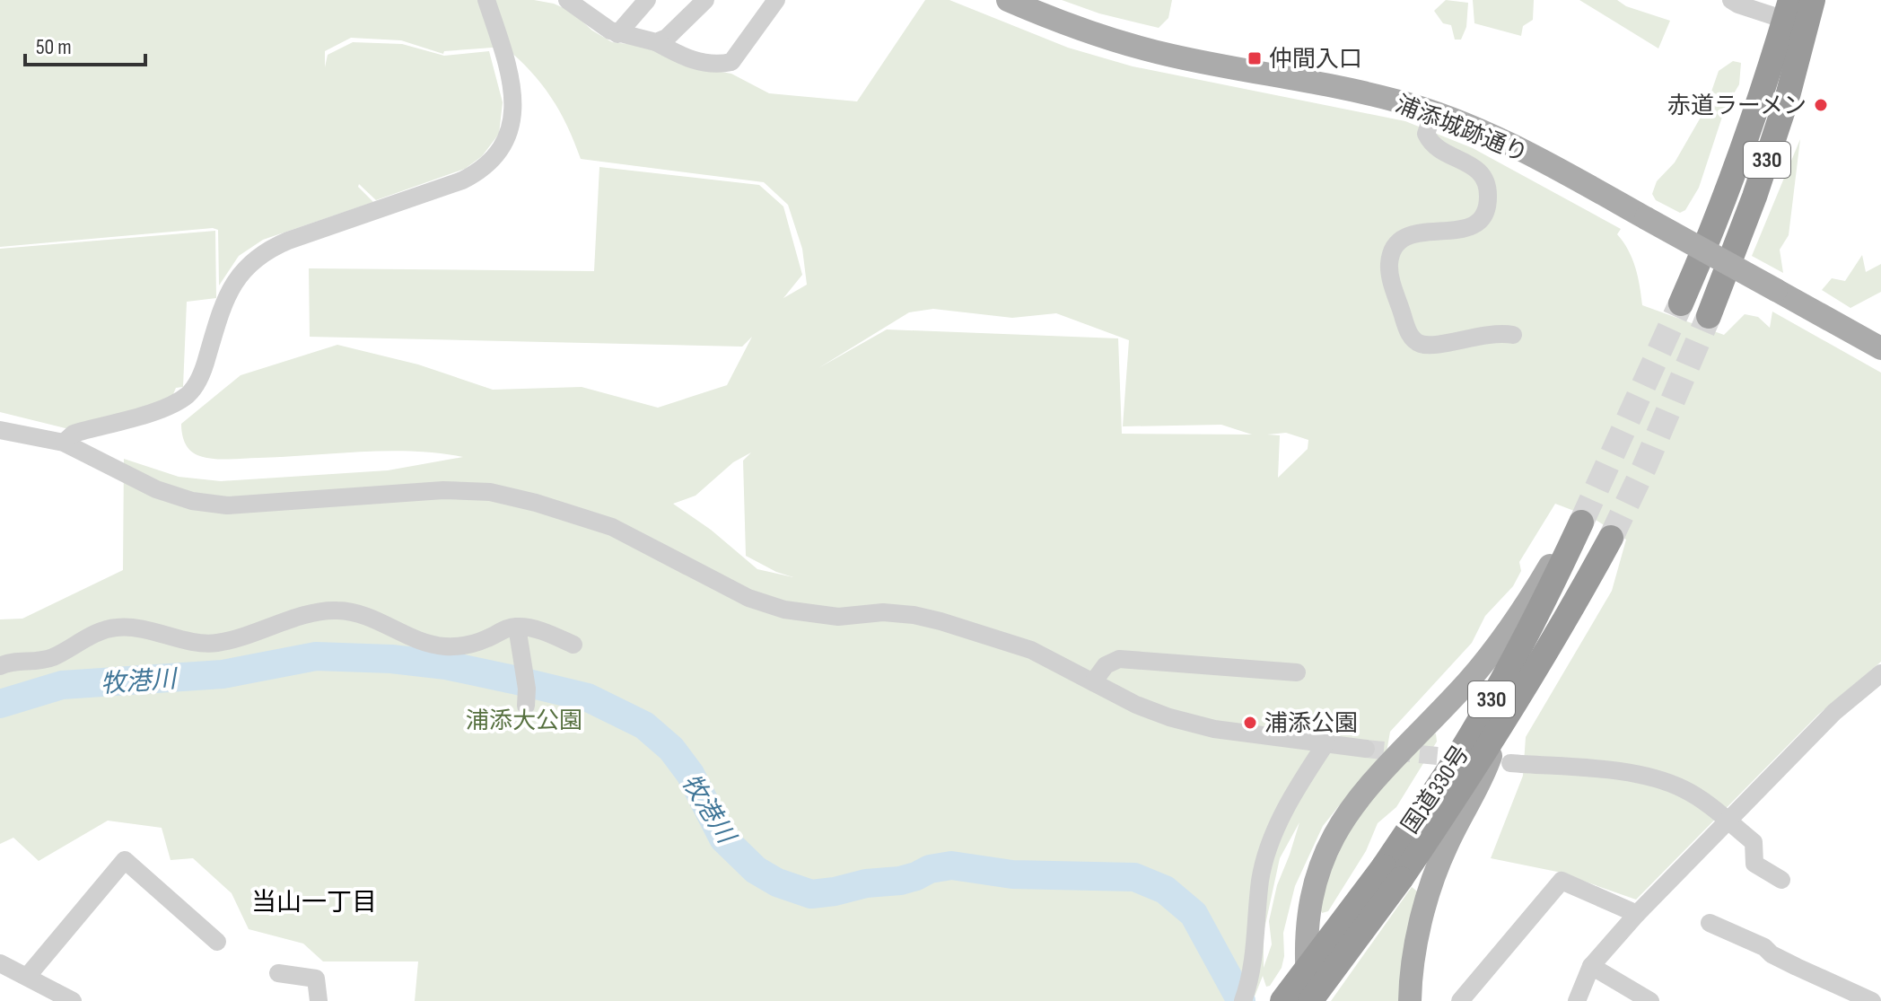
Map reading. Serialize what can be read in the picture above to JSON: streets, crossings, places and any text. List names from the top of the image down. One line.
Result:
{"streets":{"highway":["330","国道330号"],"main road":["浦添城跡通り"]},"districts":["当山一丁目"],"water":["牧港川"],"parks":["浦添大公園"],"places":{"transit":["仲間入口"],"other":["赤道ラーメン","浦添公園"]},"scale_bar":"50 m"}
